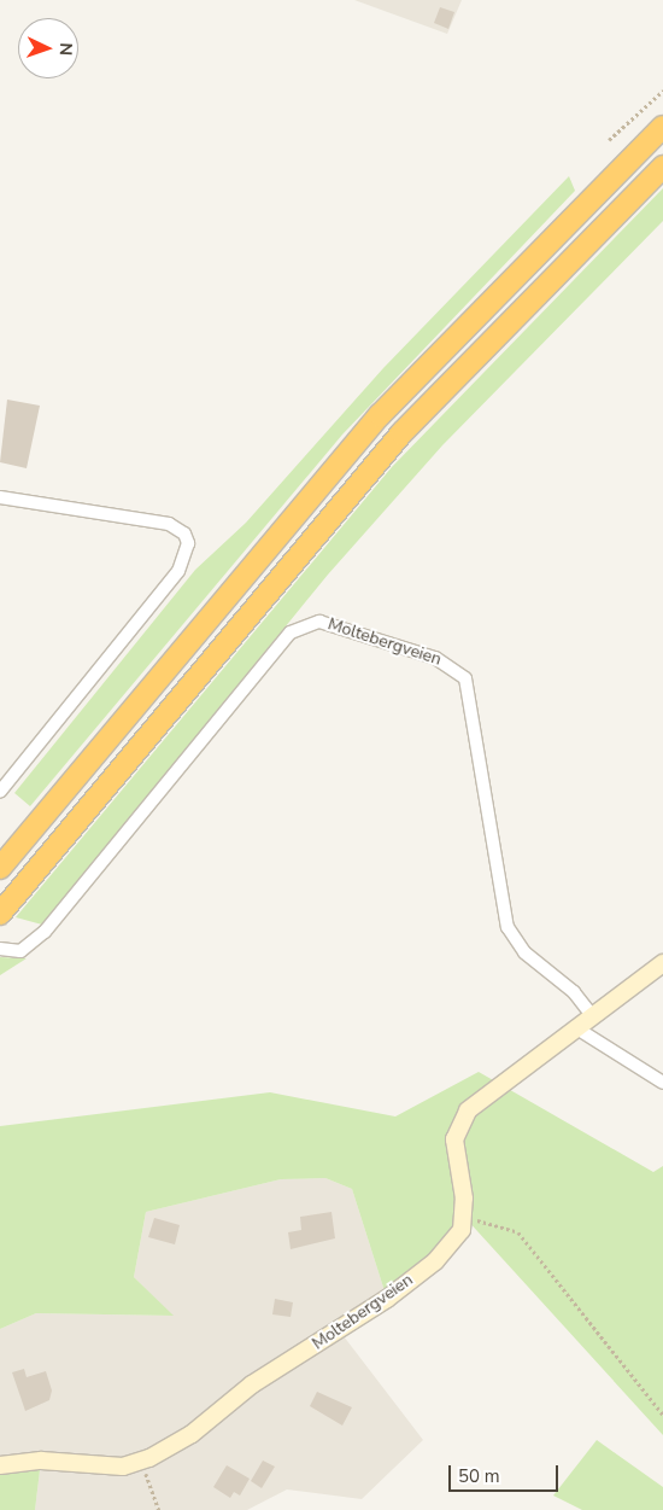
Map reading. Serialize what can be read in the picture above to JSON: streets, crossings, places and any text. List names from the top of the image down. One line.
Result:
{"streets":{"main road":["Moltebergveien"]},"scale_bar":"50 m","north":"right"}
